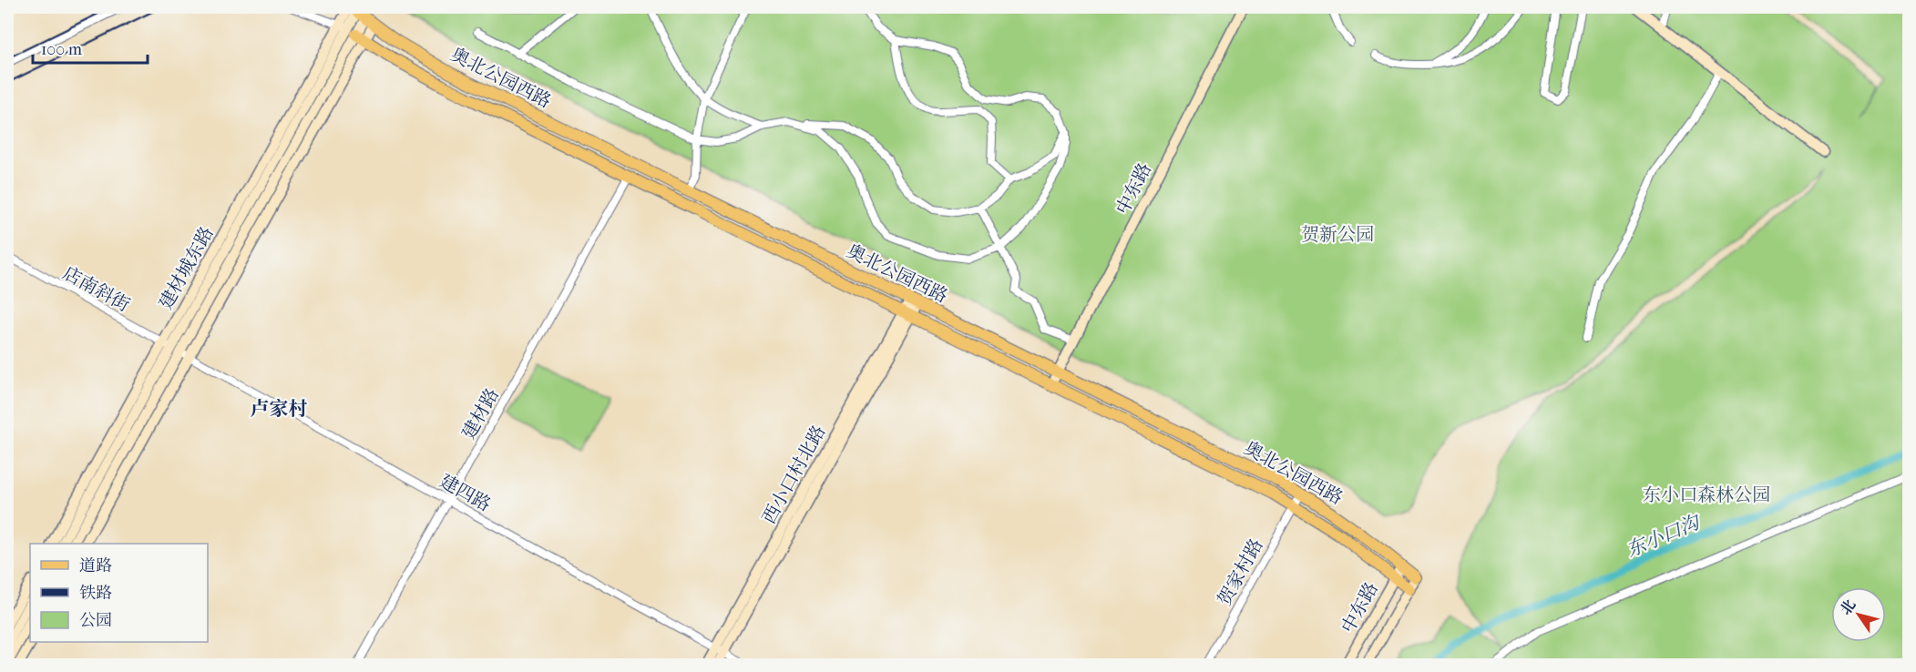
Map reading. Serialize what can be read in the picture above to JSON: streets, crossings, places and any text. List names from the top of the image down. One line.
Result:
{"streets":{"main road":["奥北公园西路"],"street":["中东路","建材城东路","店南斜街","建材路","西小口村北路","建四路","贺家村路"]},"crossings":[["奥北公园西路","中东路"],["奥北公园西路","建材城东路"],["奥北公园西路","建材路"],["奥北公园西路","西小口村北路"],["奥北公园西路","贺家村路"],["建材城东路","店南斜街"],["建材城东路","建四路"],["店南斜街","建四路"],["建材路","建四路"],["西小口村北路","建四路"]],"districts":["卢家村"],"water":["东小口沟"],"parks":["贺新公园","东小口森林公园"],"legend":["道路","铁路","公园"],"scale_bar":"100 m","north":"top left"}
